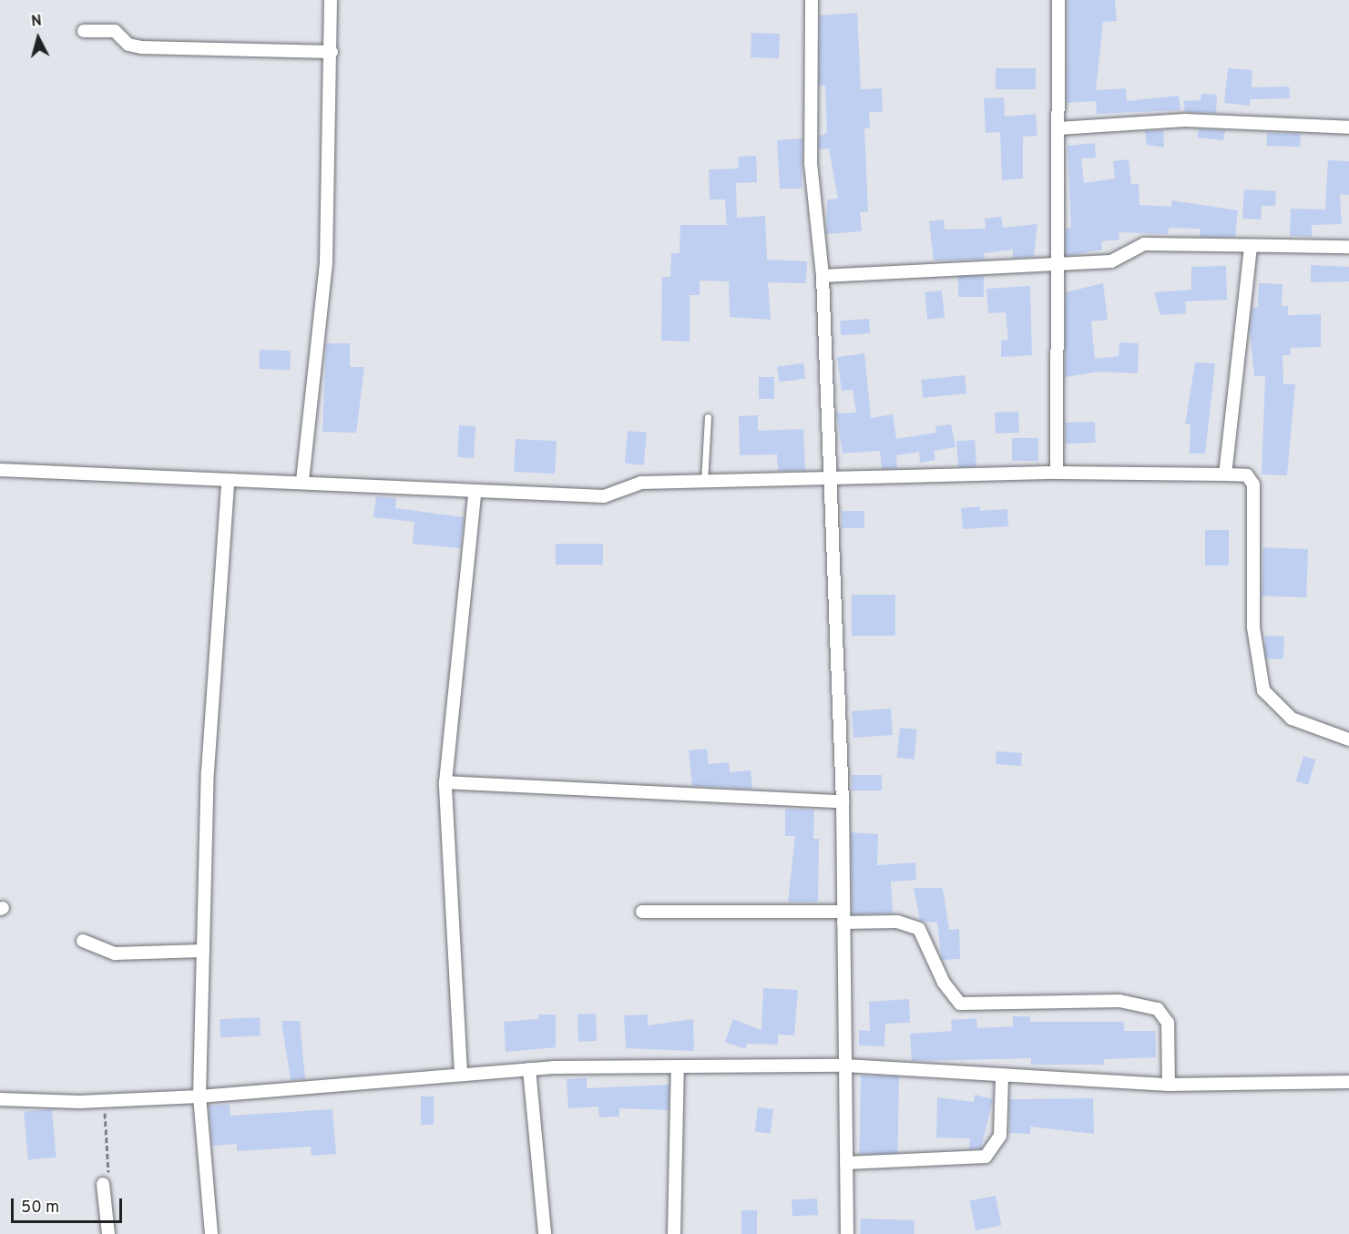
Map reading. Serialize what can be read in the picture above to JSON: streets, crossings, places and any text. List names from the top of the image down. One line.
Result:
{"scale_bar":"50 m","north":"top"}
